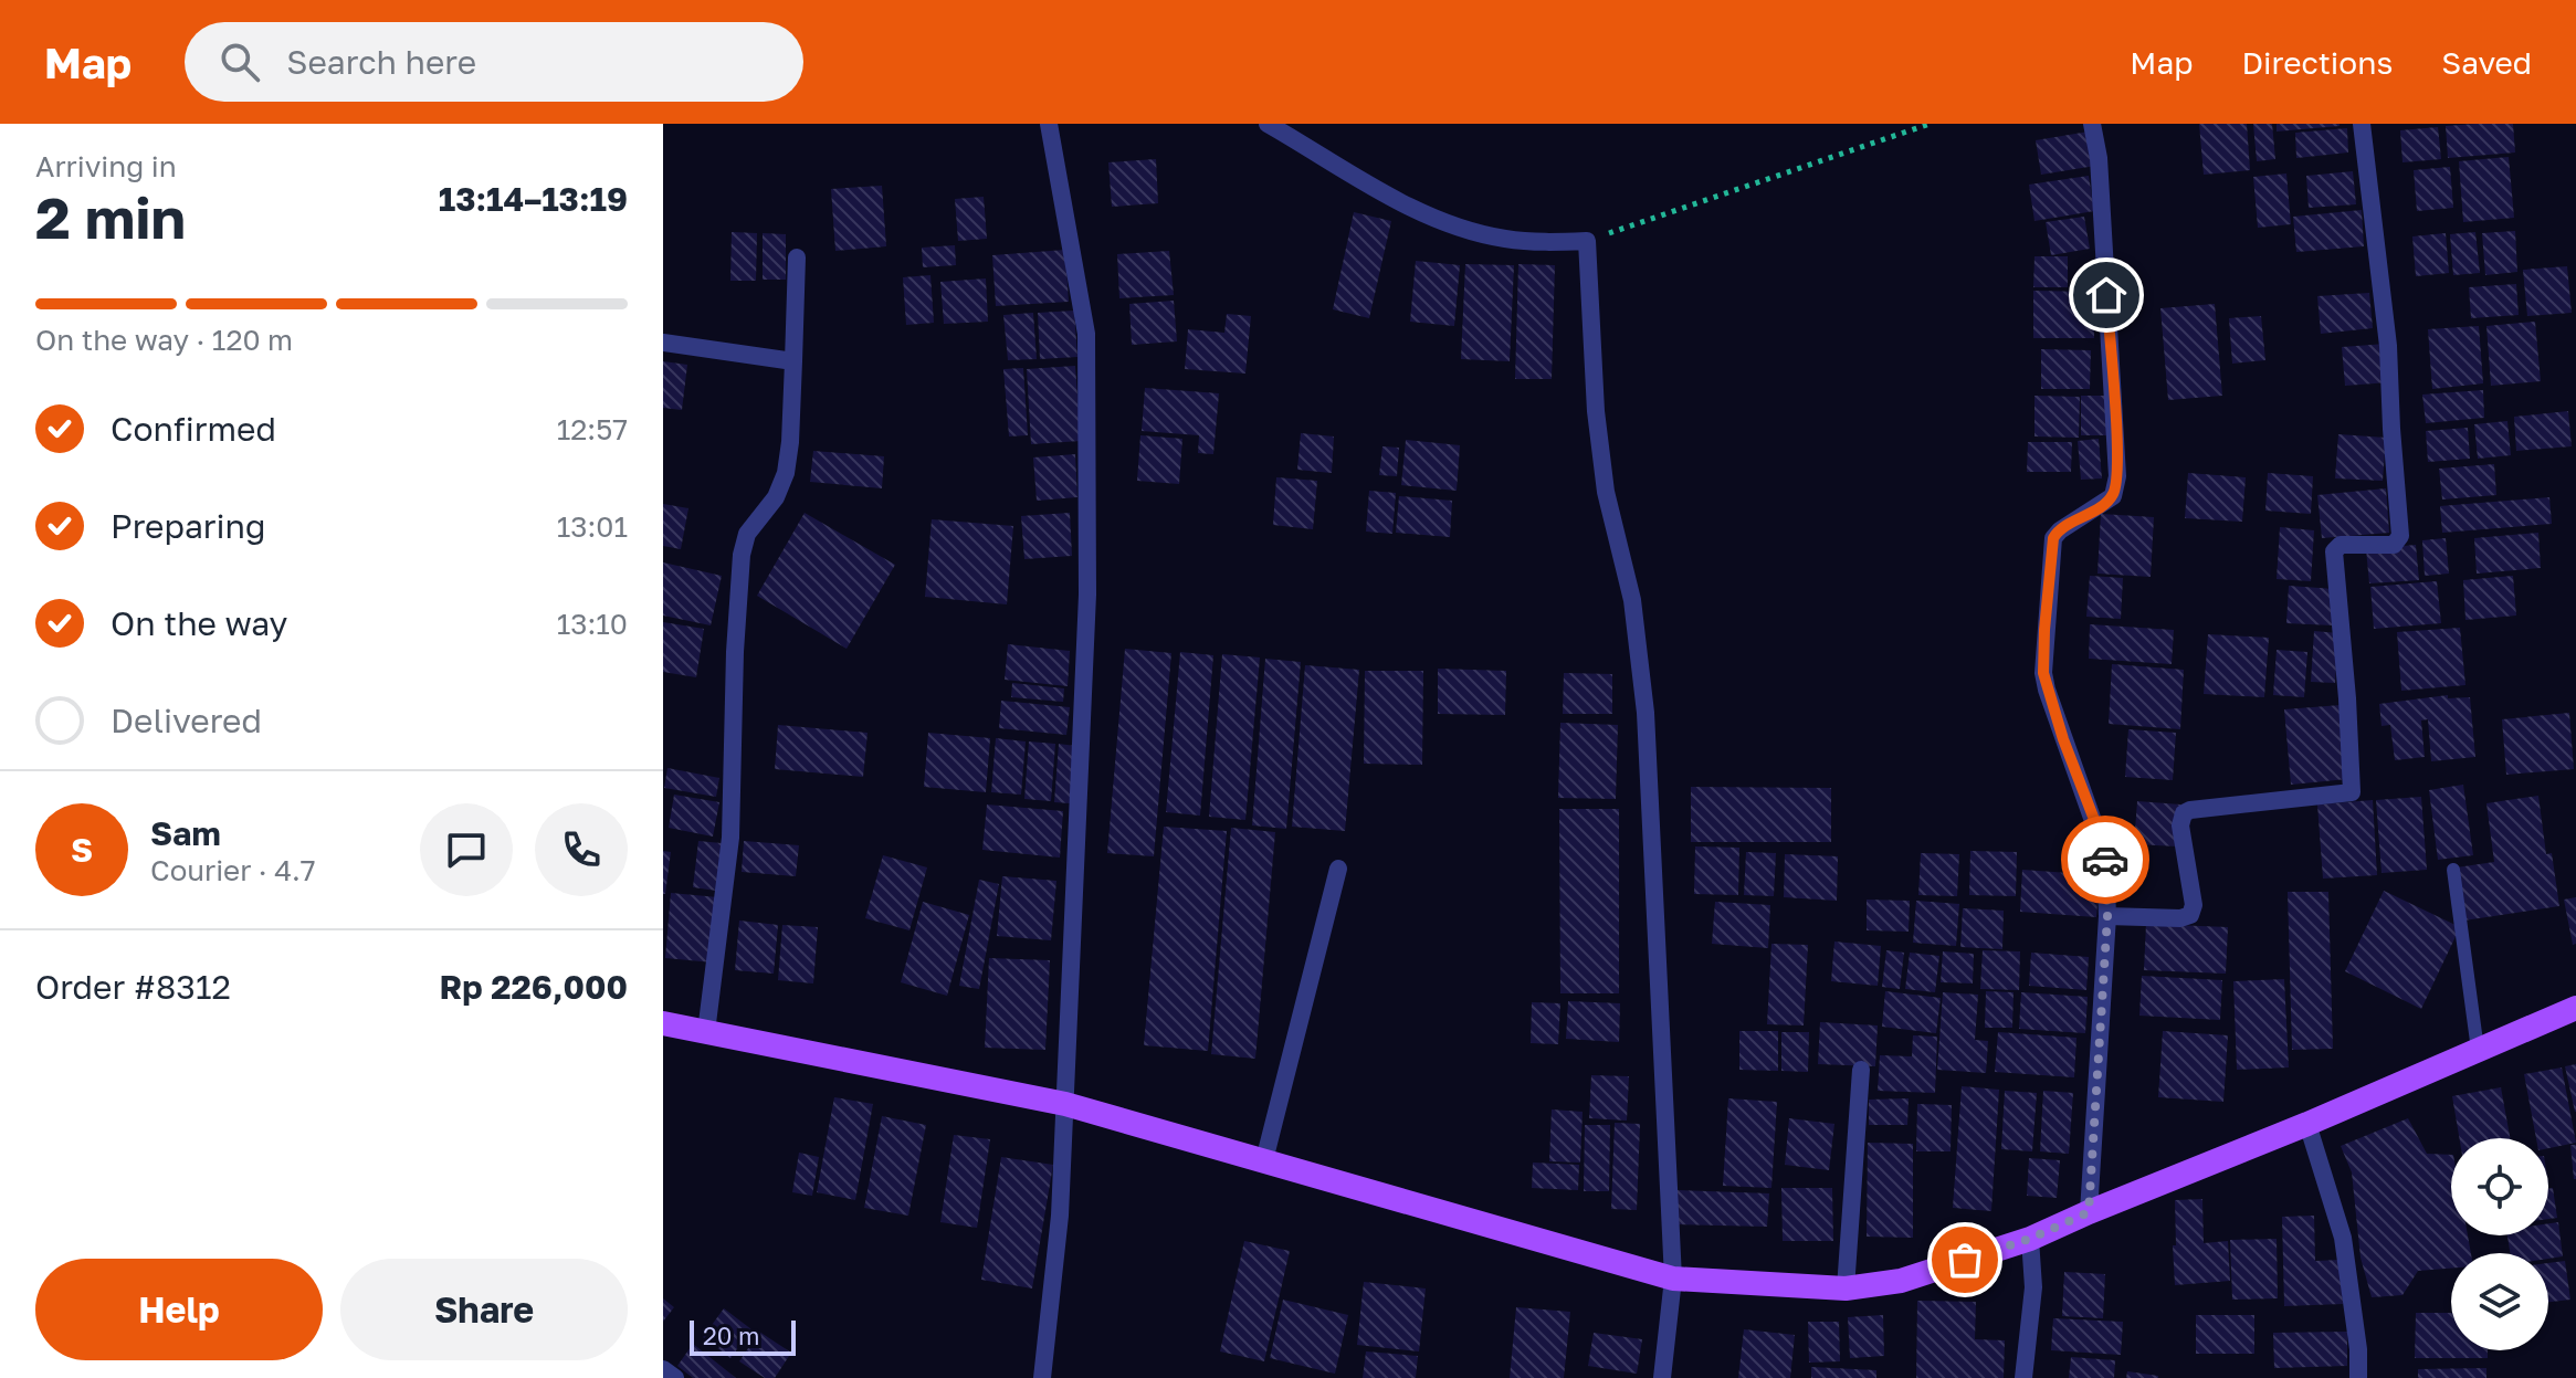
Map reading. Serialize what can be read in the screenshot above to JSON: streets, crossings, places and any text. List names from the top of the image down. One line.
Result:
{"scale_bar":"20 m","page":{"header":"Map","search":"Search here","nav":["Map","Directions","Saved"],"heading":["2 min","Arriving in","13:14–13:19"],"panel":["Sam","Courier · 4.7","Order #8312","Rp 226,000"],"bar":"On the way · 120 m","list":[["Confirmed","12:57"],["Preparing","13:01"],["On the way","13:10"],"Delivered"],"round":"S","buttons":["Help","Share"],"scale":"20 m"}}
